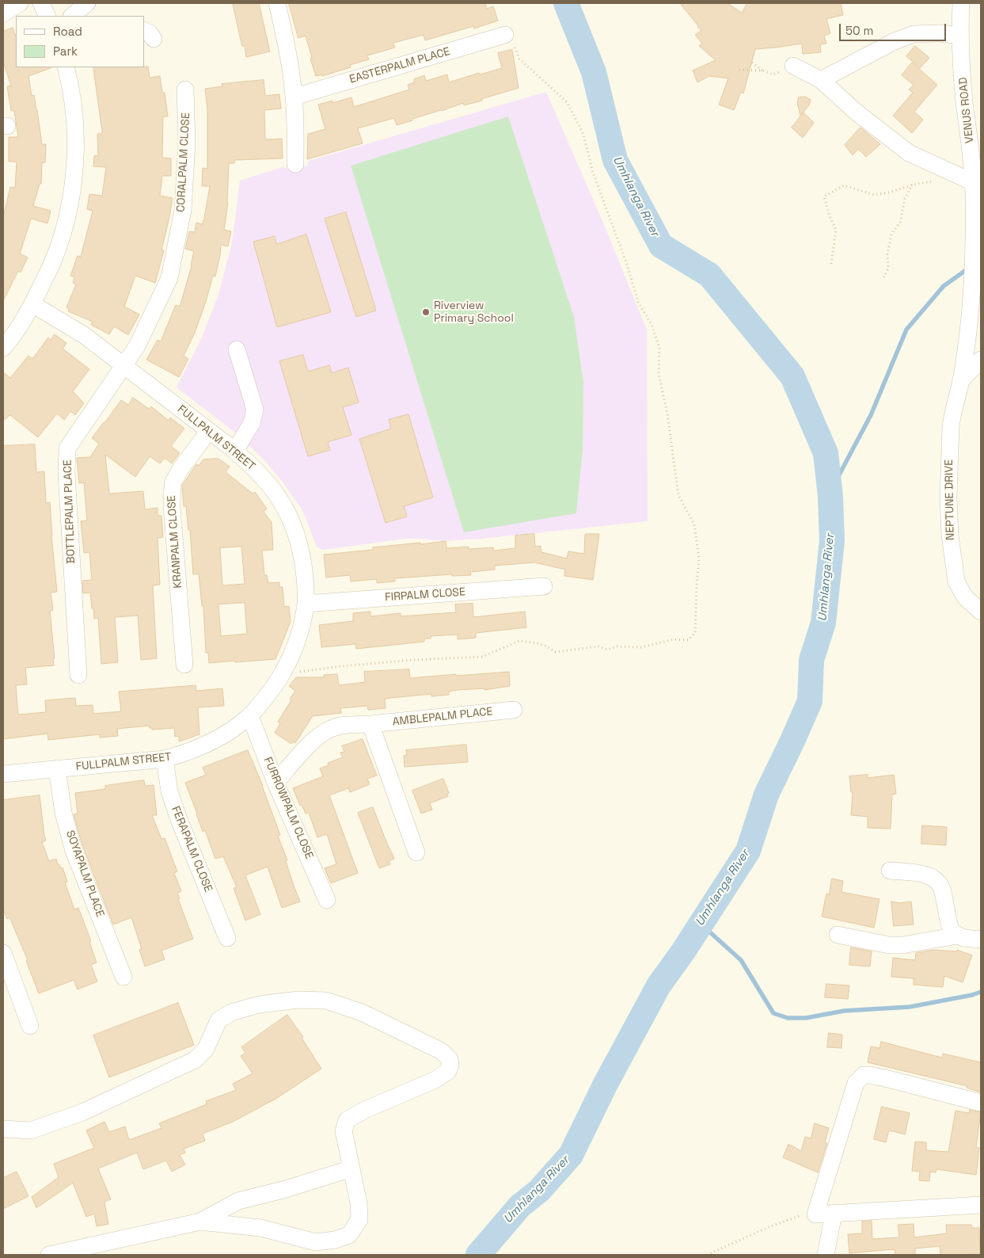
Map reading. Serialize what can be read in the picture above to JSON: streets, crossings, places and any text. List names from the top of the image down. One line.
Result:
{"streets":{"street":["EASTERPALM PLACE","VENUS ROAD","CORALPALM CLOSE","FULLPALM STREET","NEPTUNE DRIVE","BOTTLEPALM PLACE","KRANPALM CLOSE","FIRPALM CLOSE","AMBLEPALM PLACE","FURROWPALM CLOSE","FERAPALM CLOSE","SOYAPALM PLACE"]},"crossings":[["VENUS ROAD","NEPTUNE DRIVE"],["CORALPALM CLOSE","FULLPALM STREET"],["CORALPALM CLOSE","BOTTLEPALM PLACE"],["FULLPALM STREET","BOTTLEPALM PLACE"],["FULLPALM STREET","KRANPALM CLOSE"],["FULLPALM STREET","FIRPALM CLOSE"],["FULLPALM STREET","FURROWPALM CLOSE"],["FULLPALM STREET","FERAPALM CLOSE"],["FULLPALM STREET","SOYAPALM PLACE"],["AMBLEPALM PLACE","FURROWPALM CLOSE"]],"water":["Umhlanga River"],"places":["Riverview Primary School"],"legend":["Road","Park"],"scale_bar":"50 m"}
